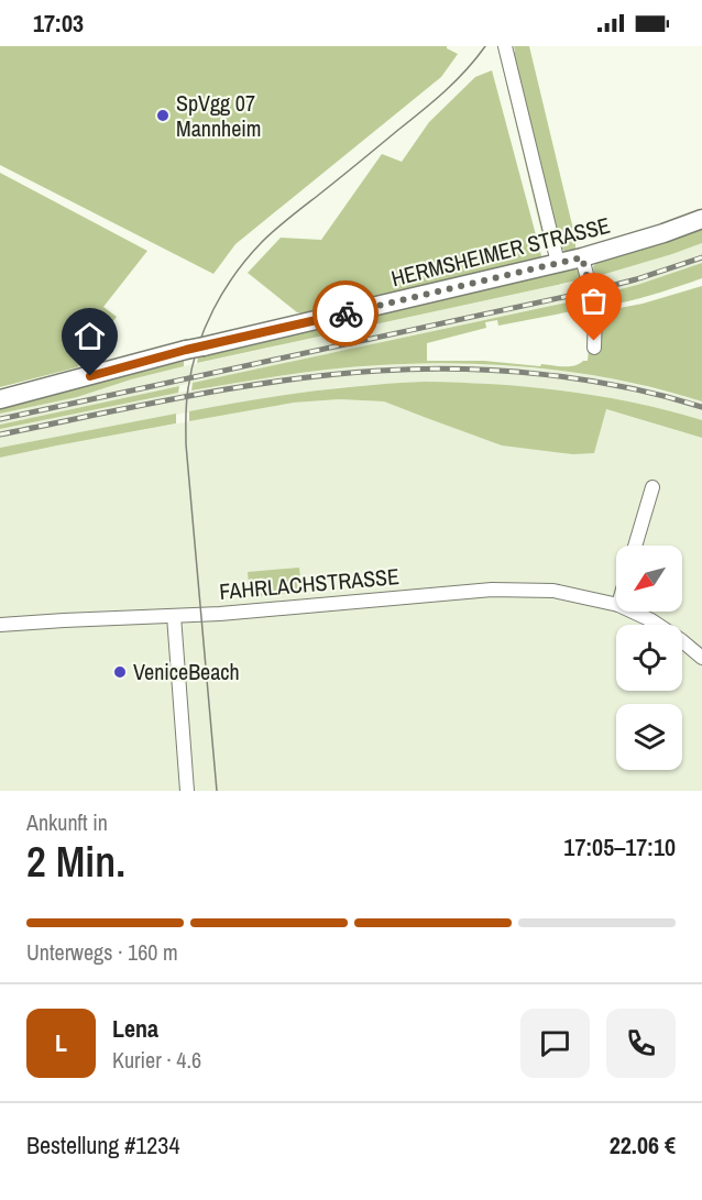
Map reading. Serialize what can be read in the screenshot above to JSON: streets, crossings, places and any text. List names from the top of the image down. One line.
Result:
{"streets":{"street":["HERMSHEIMER STRASSE","FAHRLACHSTRASSE"]},"places":["SpVgg 07 Mannheim","VeniceBeach"],"north":"bottom left","page":{"status":"17:03","heading":["2 Min.","Ankunft in","17:05–17:10"],"panel":["Lena","Kurier · 4.6","Bestellung #1234","22.06 €"],"bar":"Unterwegs · 160 m","round":"L"}}
